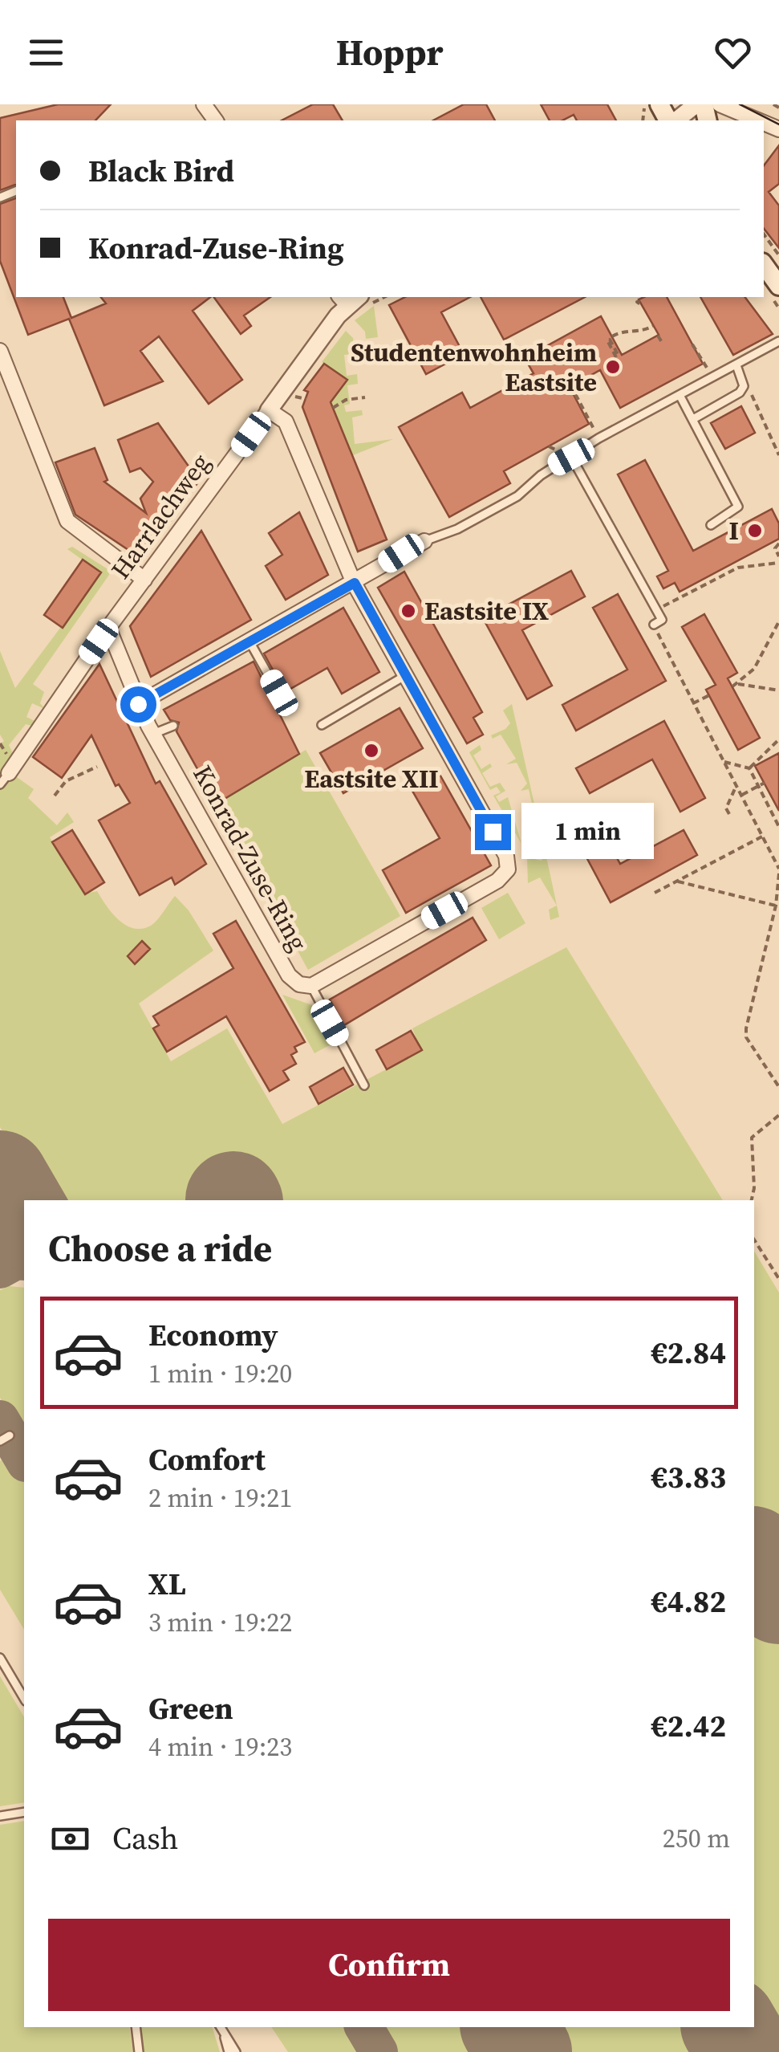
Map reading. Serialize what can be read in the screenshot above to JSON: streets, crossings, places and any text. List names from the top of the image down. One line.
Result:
{"streets":{"street":["Harrlachweg","Konrad-Zuse-Ring"]},"crossings":[["Harrlachweg","Konrad-Zuse-Ring"]],"places":["Studentenwohnheim Eastsite","I","Eastsite IX","Eastsite XII"],"page":{"header":"Hoppr","banner":["Black Bird","Konrad-Zuse-Ring"],"bubble":"1 min","heading":"Choose a ride","list":[{"name":"Economy","note":"1 min · 19:20","value":"€2.84"},{"name":"Comfort","note":"2 min · 19:21","value":"€3.83"},{"name":"XL","note":"3 min · 19:22","value":"€4.82"},{"name":"Green","note":"4 min · 19:23","value":"€2.42"}],"pay":["Cash","250 m"],"buttons":"Confirm"}}
